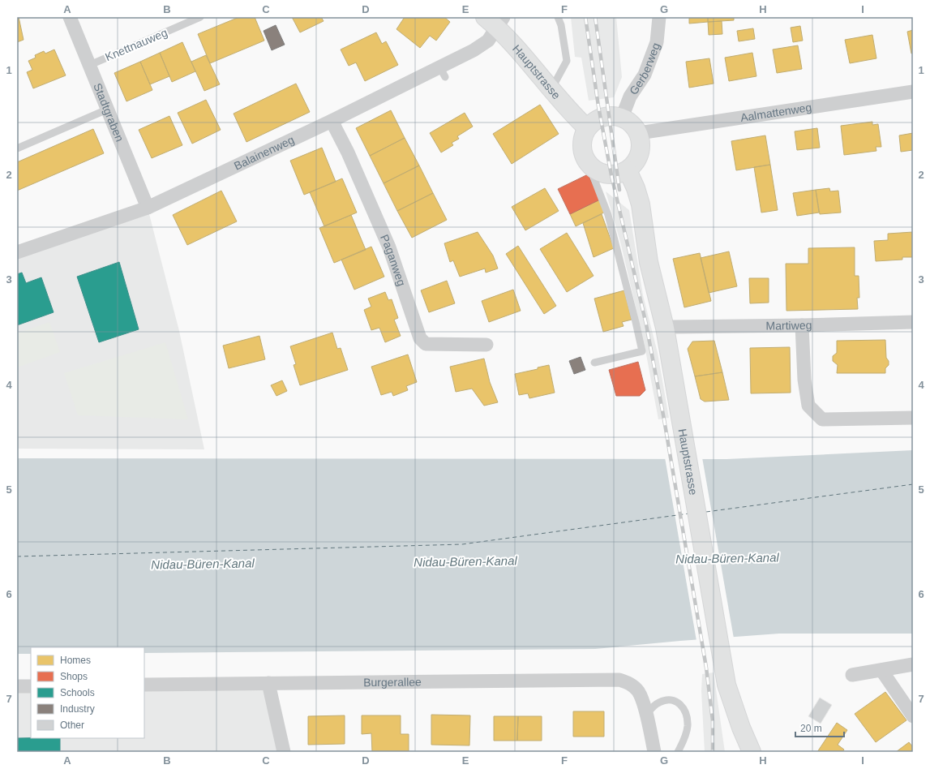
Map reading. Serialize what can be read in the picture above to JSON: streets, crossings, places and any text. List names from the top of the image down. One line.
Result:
{"streets":{"main road":["Hauptstrasse"],"street":["Gerberweg","Stadtgraben","Aalmattenweg","Balainenweg","Paganweg","Martiweg","Burgerallee"],"lane":["Knettnauweg"]},"crossings":[["Knettnauweg","Stadtgraben"],["Gerberweg","Hauptstrasse"],["Gerberweg","Aalmattenweg"],["Hauptstrasse","Aalmattenweg"],["Hauptstrasse","Balainenweg"],["Hauptstrasse","Martiweg"],["Stadtgraben","Balainenweg"],["Balainenweg","Paganweg"]],"water":["Nidau-Büren-Kanal"],"legend":["Homes","Shops","Schools","Industry","Other"],"scale_bar":"20 m","grid":{"columns":["A","B","C","D","E","F","G","H","I"],"rows":["1","2","3","4","5","6","7"]}}
